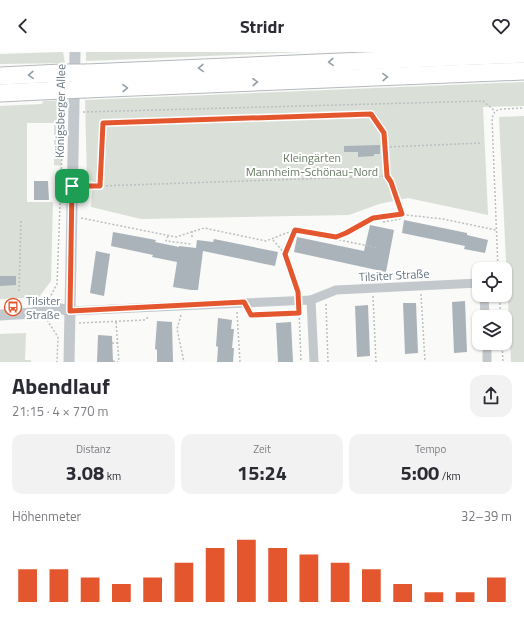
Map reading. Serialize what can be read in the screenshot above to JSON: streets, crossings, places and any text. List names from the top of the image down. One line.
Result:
{"streets":{"street":["Königsberger Allee","Tilsiter Straße"]},"crossings":[["Königsberger Allee","Tilsiter Straße"]],"parks":["Kleingärten Mannheim-Schönau-Nord"],"places":{"bus stop":["Tilsiter Straße"]},"page":{"header":"Stridr","heading":["Abendlauf","21:15 · 4 × 770 m"],"stats":[["Distanz","3.08 km"],["Zeit","15:24"],["Tempo","5:00 /km"]],"chart":["Höhenmeter","32–39 m"]}}
